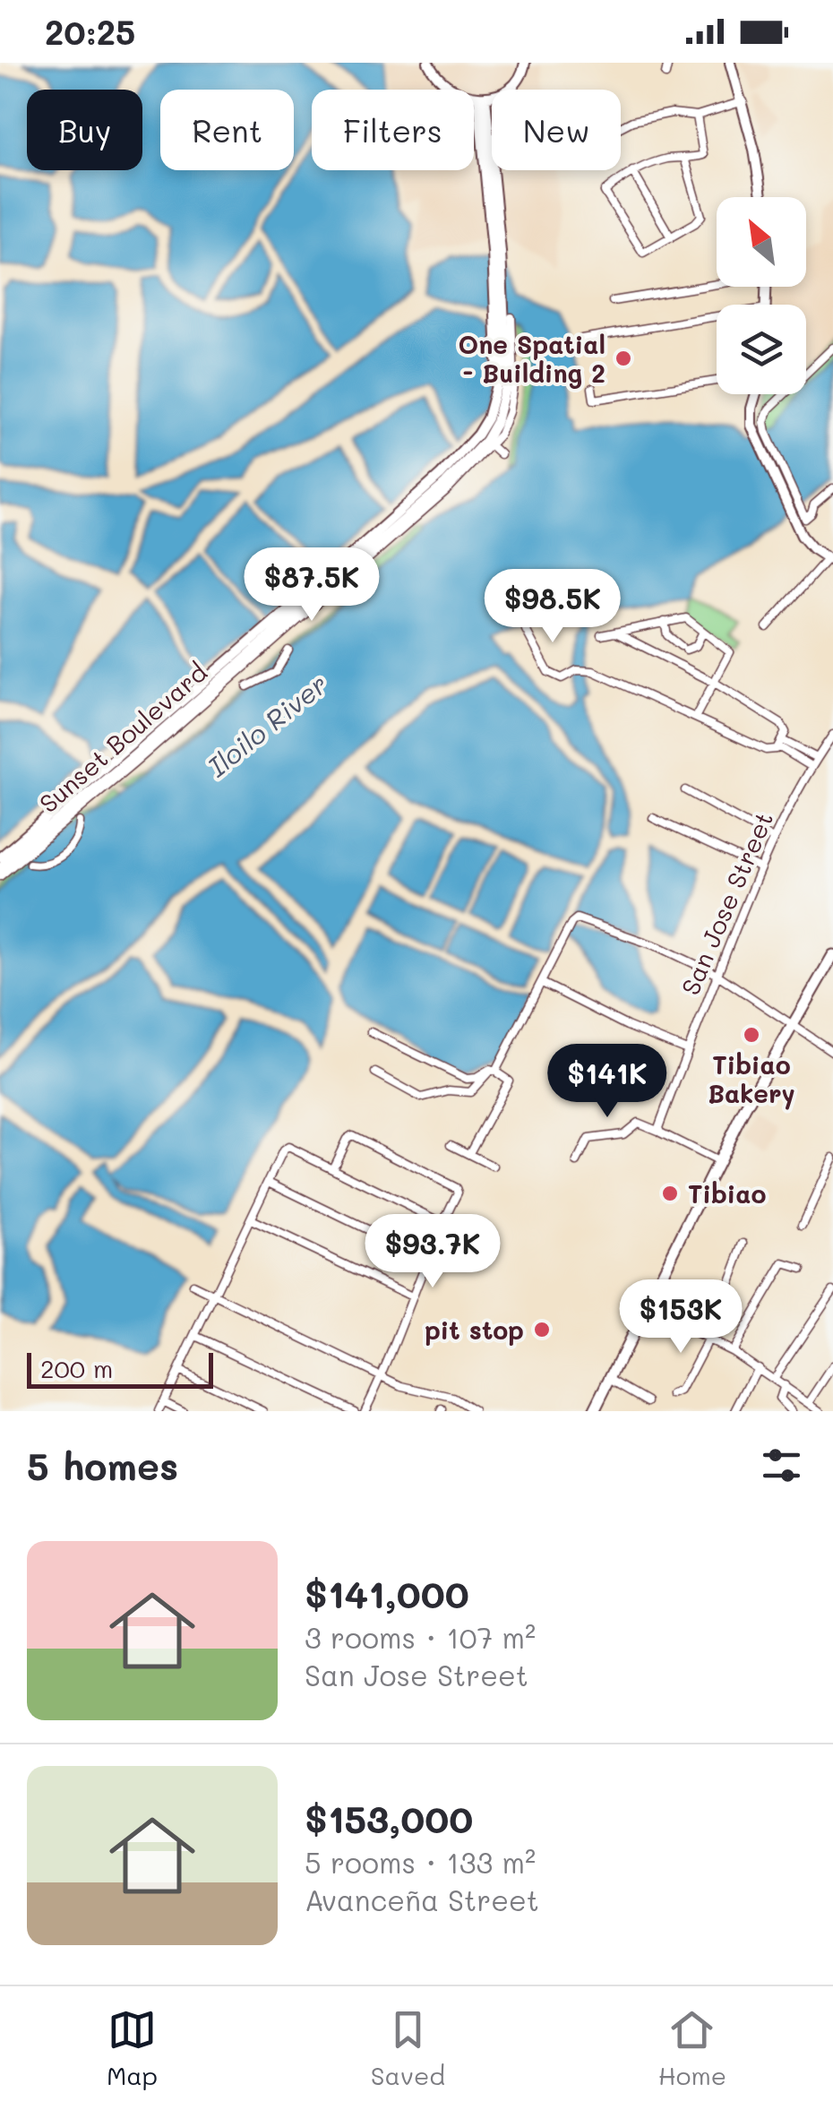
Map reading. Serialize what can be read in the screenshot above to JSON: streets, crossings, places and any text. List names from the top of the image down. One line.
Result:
{"streets":{"main road":["Sunset Boulevard"],"street":["San Jose Street"]},"water":["Iloilo River"],"places":["One Spatial - Building 2","Tibiao Bakery","Tibiao","pit stop"],"scale_bar":"200 m","north":"top left","page":{"status":"20:25","chip":["Buy","Rent","Filters","New"],"price":["$87.5K","$98.5K","$141K","$93.7K","$153K"],"scale":"200 m","heading":"5 homes","list":[{"name":"$141,000","note":"3 rooms · 107 m² · San Jose Street"},{"name":"$153,000","note":"5 rooms · 133 m² · Avanceña Street"}],"tabs":["Map","Saved","Home"]}}
